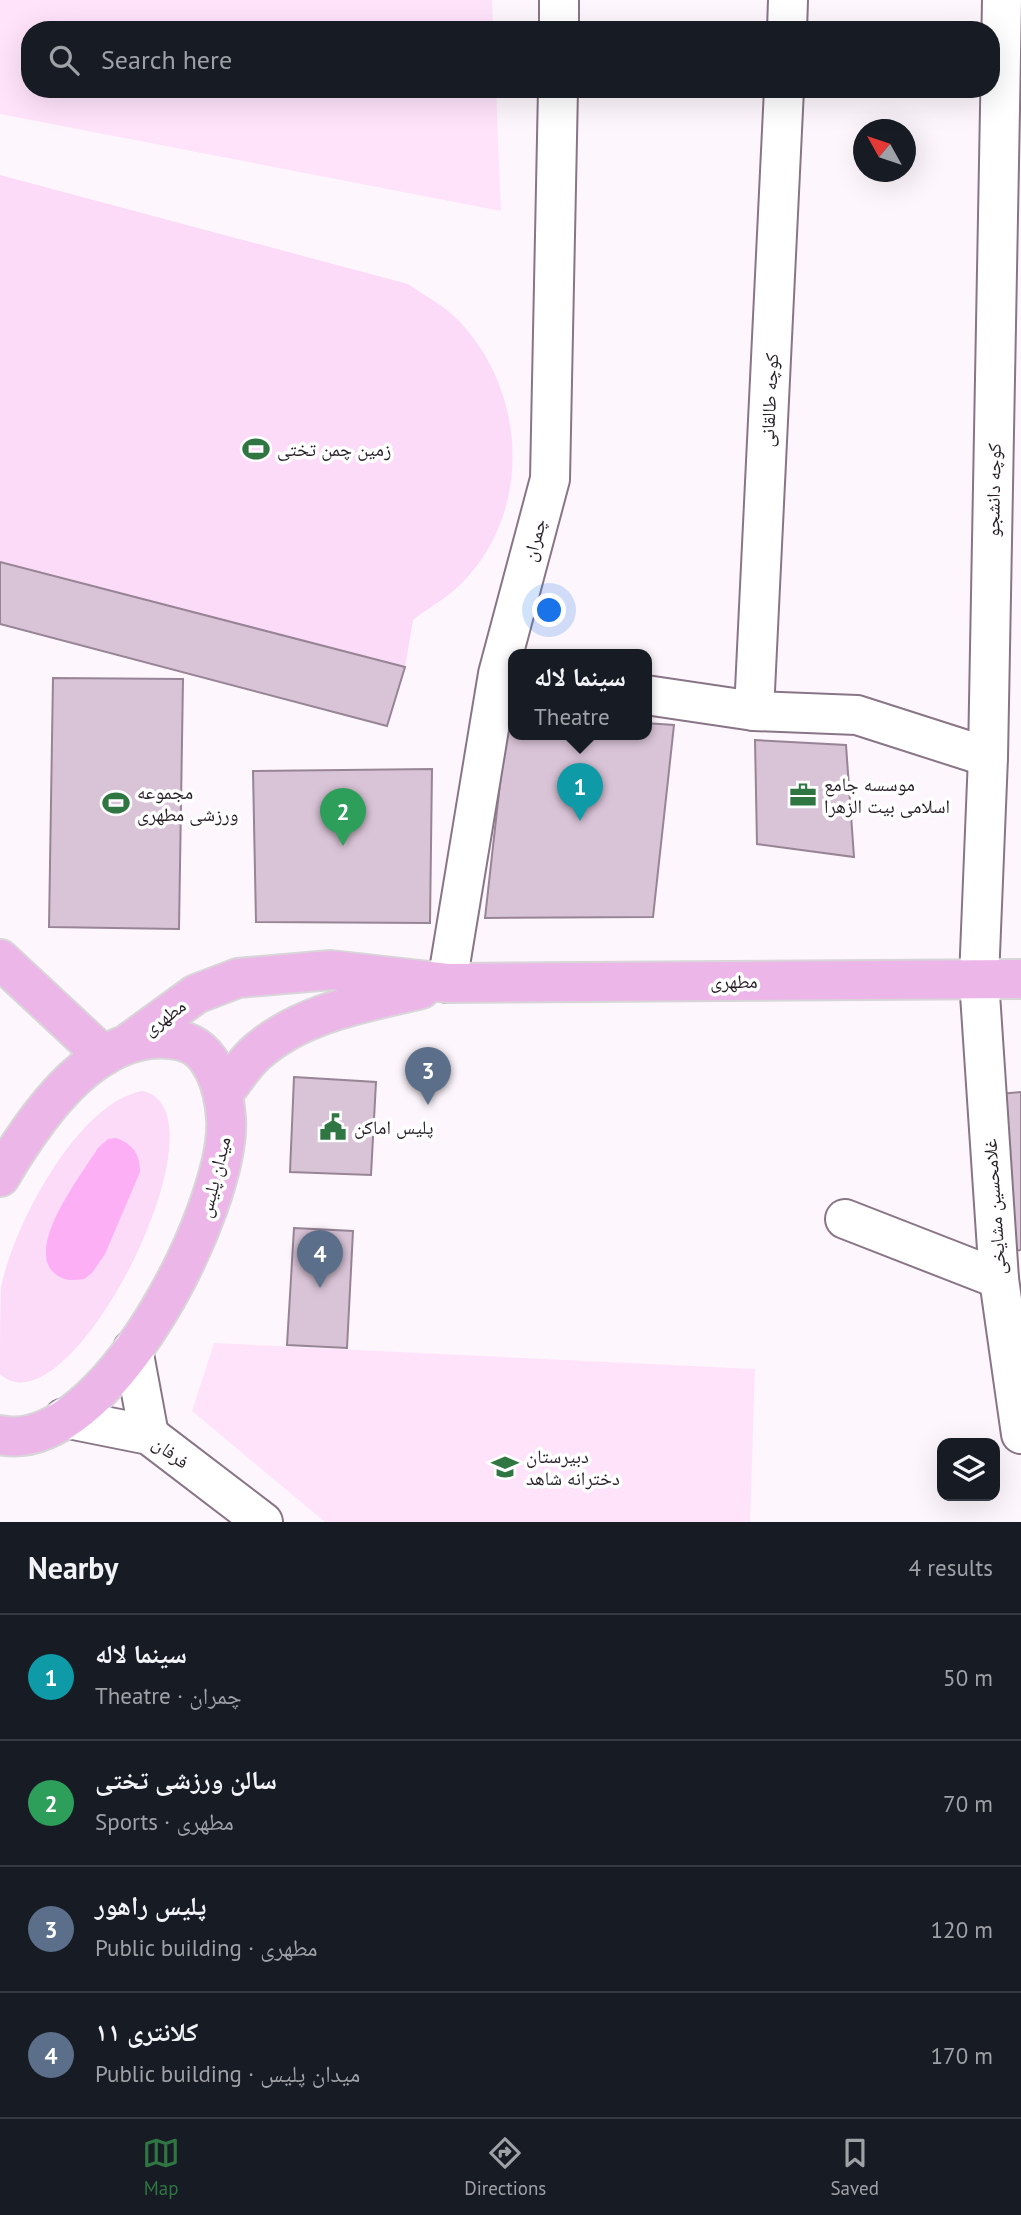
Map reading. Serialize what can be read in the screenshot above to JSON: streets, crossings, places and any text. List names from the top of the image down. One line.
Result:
{"streets":{"main road":["مطهری","میدان پلیس"],"street":["کوچه طالقانی","کوچه دانشجو","چمران","غلامحسین مشایخی","فرفان"]},"crossings":[["کوچه دانشجو","مطهری"],["کوچه دانشجو","غلامحسین مشایخی"],["چمران","مطهری"],["مطهری","میدان پلیس"],["مطهری","غلامحسین مشایخی"],["میدان پلیس","فرفان"]],"places":{"sports":["زمین چمن تختی","مجموعه ورزشی مطهری"],"office":["موسسه جامع اسلامی بیت الزهرا"],"public building":["پلیس اماکن"],"school or university":["دبیرستان دخترانه شاهد"]},"north":"top left","page":{"search":"Search here","popup":["سینما لاله","Theatre"],"pins":["1","2","3","4"],"heading":["Nearby","4 results"],"list":[{"mark":"1","name":"سینما لاله","note":"Theatre · چمران","value":"50 m"},{"mark":"2","name":"سالن ورزشی تختی","note":"Sports · مطهری","value":"70 m"},{"mark":"3","name":"پلیس راهور","note":"Public building · مطهری","value":"120 m"},{"mark":"4","name":"کلانتری ۱۱","note":"Public building · میدان پلیس","value":"170 m"}],"nav":["Map","Directions","Saved"]}}
